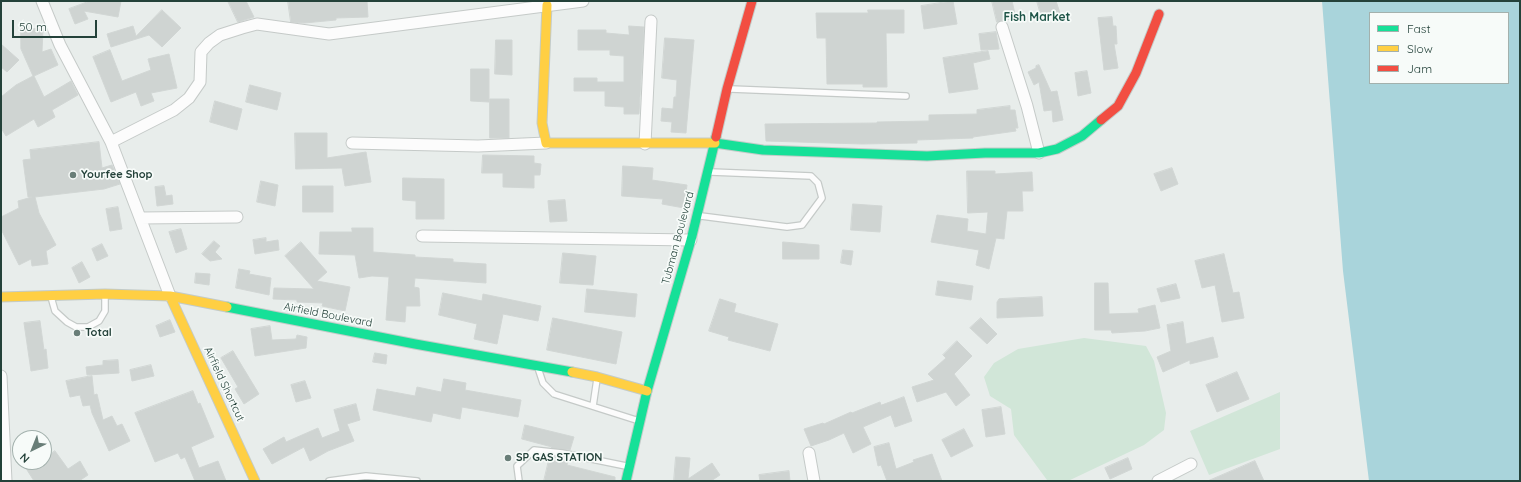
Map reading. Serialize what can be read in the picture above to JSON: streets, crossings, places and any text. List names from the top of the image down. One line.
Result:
{"streets":{"main road":["Tubman Boulevard","Airfield Boulevard","Airfield Shortcut"]},"crossings":[["Tubman Boulevard","Airfield Boulevard"],["Airfield Boulevard","Airfield Shortcut"]],"districts":["Fish Market"],"places":["Yourfee Shop","Total","SP GAS STATION"],"legend":["Fast","Slow","Jam"],"scale_bar":"50 m","north":"bottom left"}
